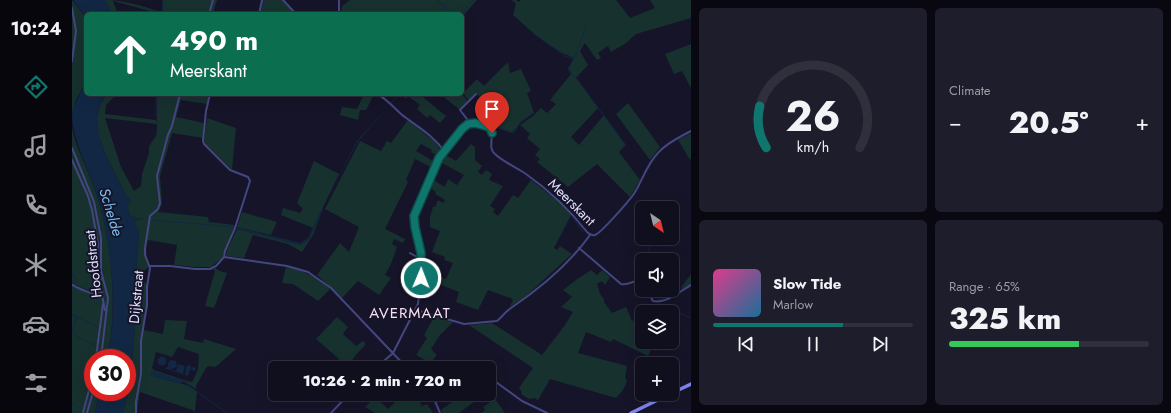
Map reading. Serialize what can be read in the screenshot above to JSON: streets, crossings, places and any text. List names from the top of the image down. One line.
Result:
{"streets":{"street":["Meerskant","Hoofdstraat","Dijkstraat"]},"districts":["AVERMAAT"],"water":["Schelde"],"north":"bottom right","page":{"tabs":"10:24","tile":["Climate",["Range · 65%","325 km"]],"turn":["490 m","Meerskant"],"heat":["−","20.5°","+"],"map_buttons":"+","song":["Slow Tide","Marlow"],"limit":"30","trip":"10:26 · 2 min · 720 m","gauge":["26","km/h"]}}
